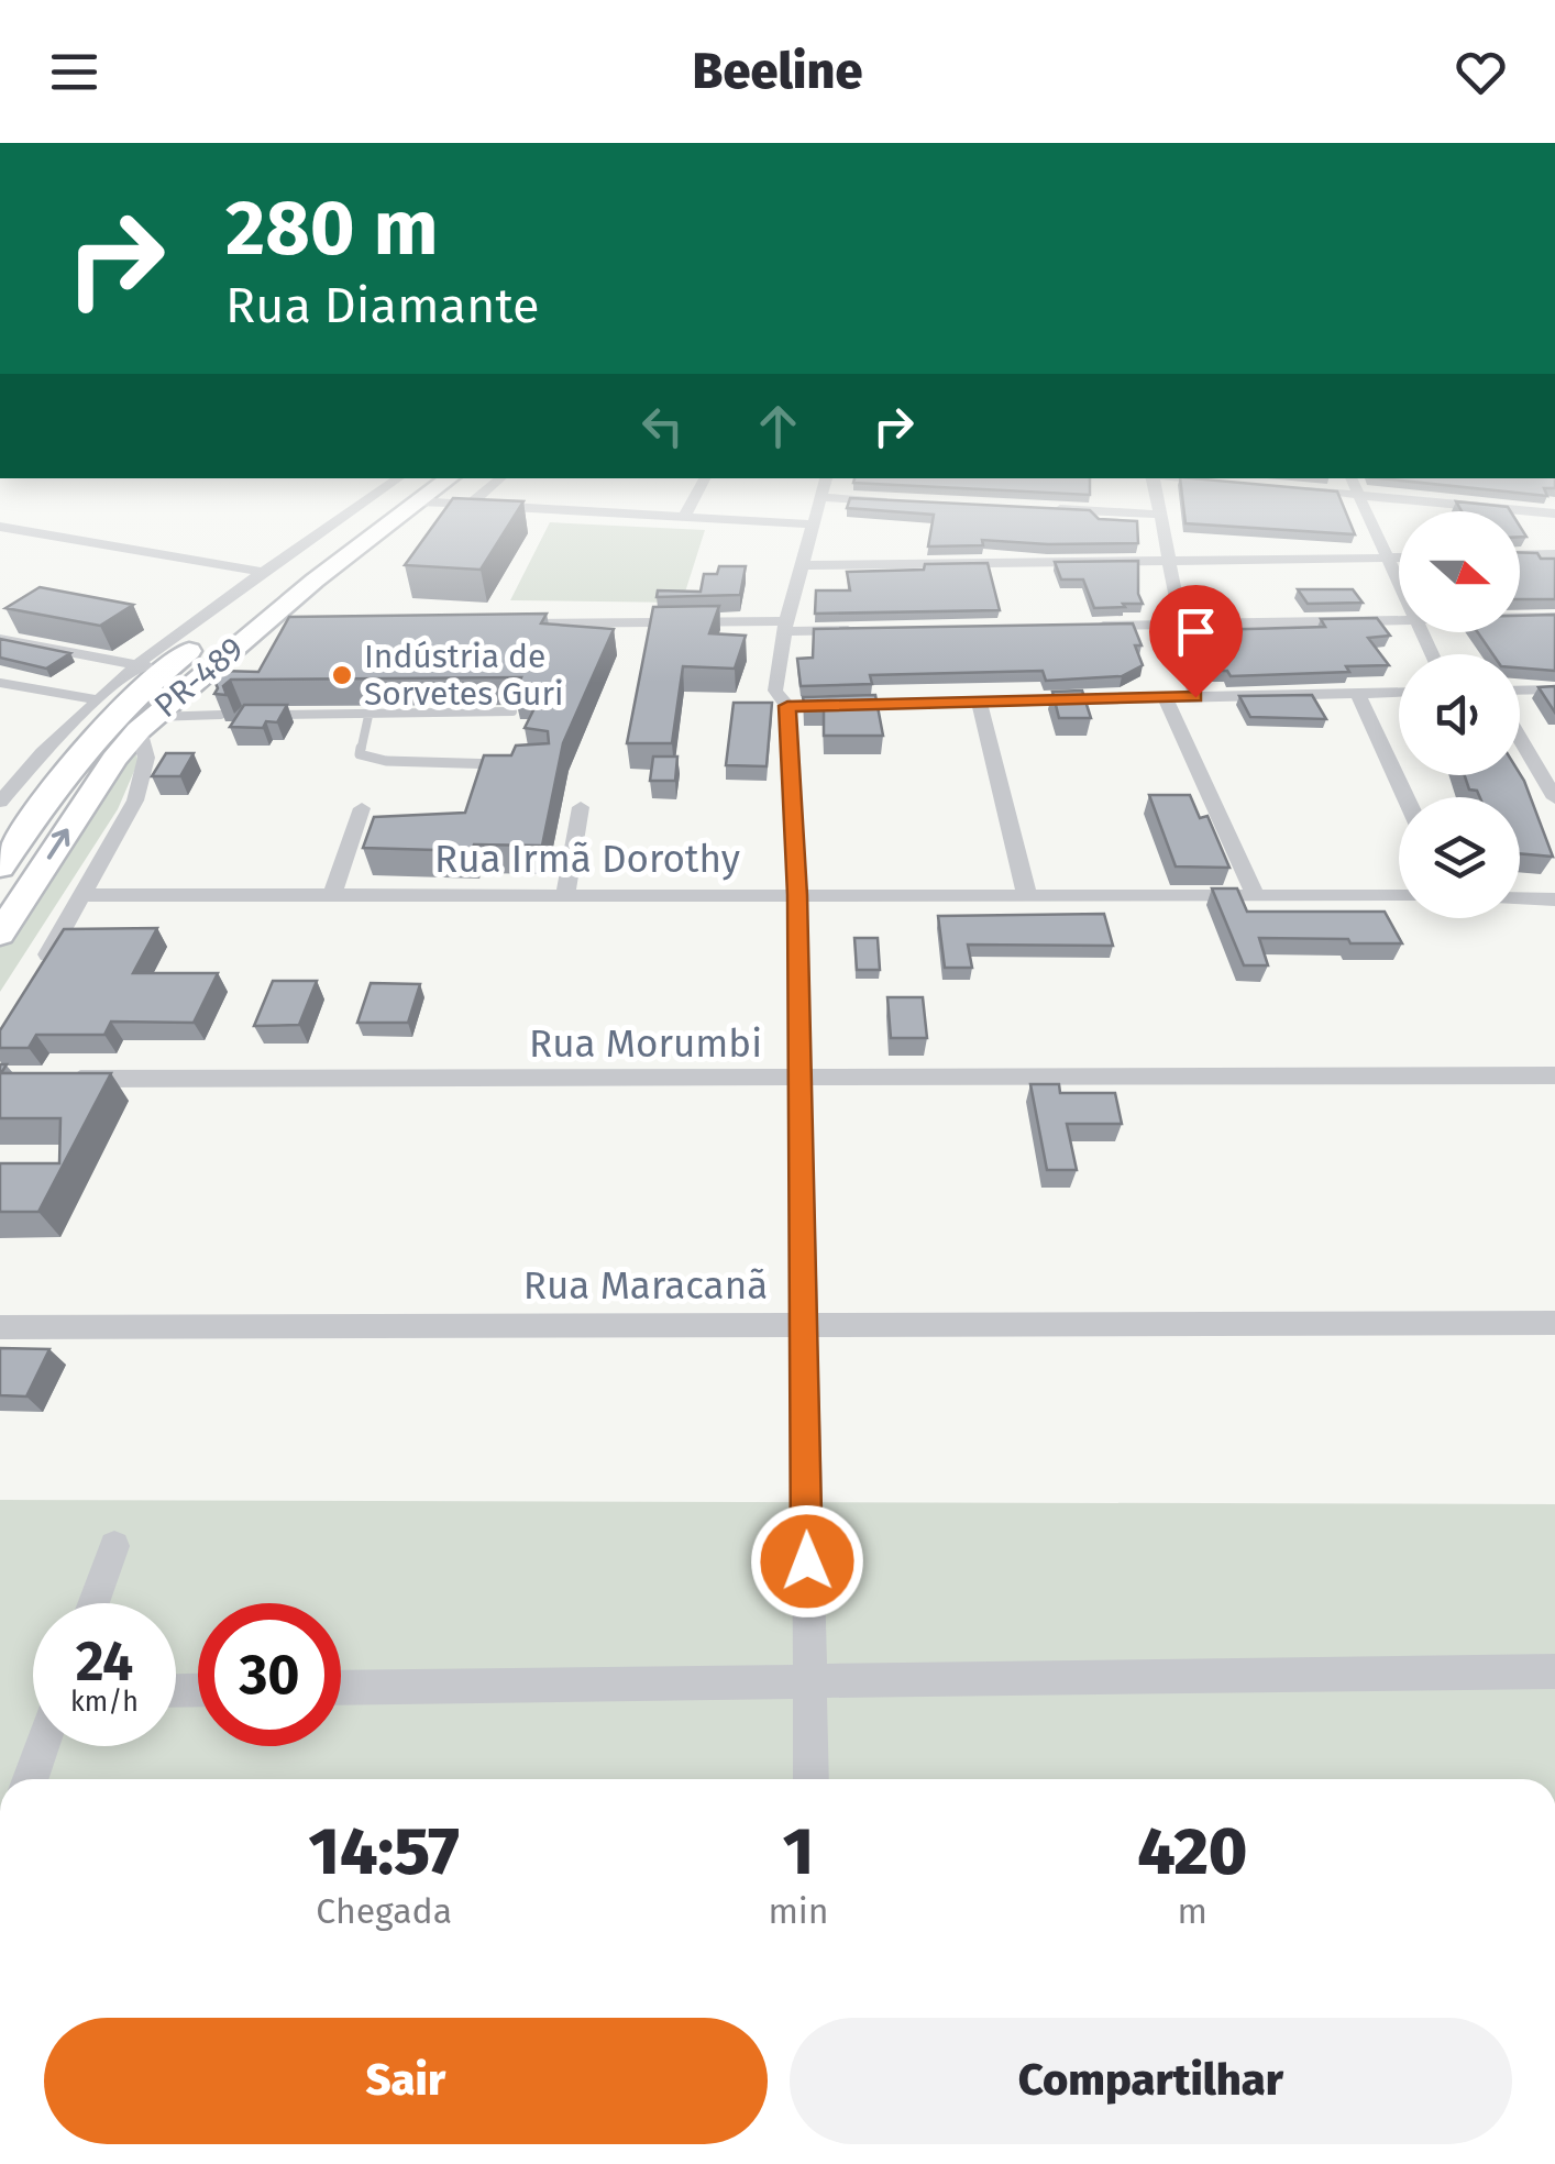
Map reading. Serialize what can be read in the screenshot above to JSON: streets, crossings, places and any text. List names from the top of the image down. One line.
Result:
{"streets":{"main road":["PR-489"],"street":["Rua Irmã Dorothy","Rua Morumbi","Rua Maracanã"]},"places":["Indústria de Sorvetes Guri"],"north":"right","page":{"header":"Beeline","turn":["280 m","Rua Diamante"],"speed":"24 km/h","limit":"30","eta":["14:57","Chegada","1","min","420","m"],"buttons":["Sair","Compartilhar"]}}
